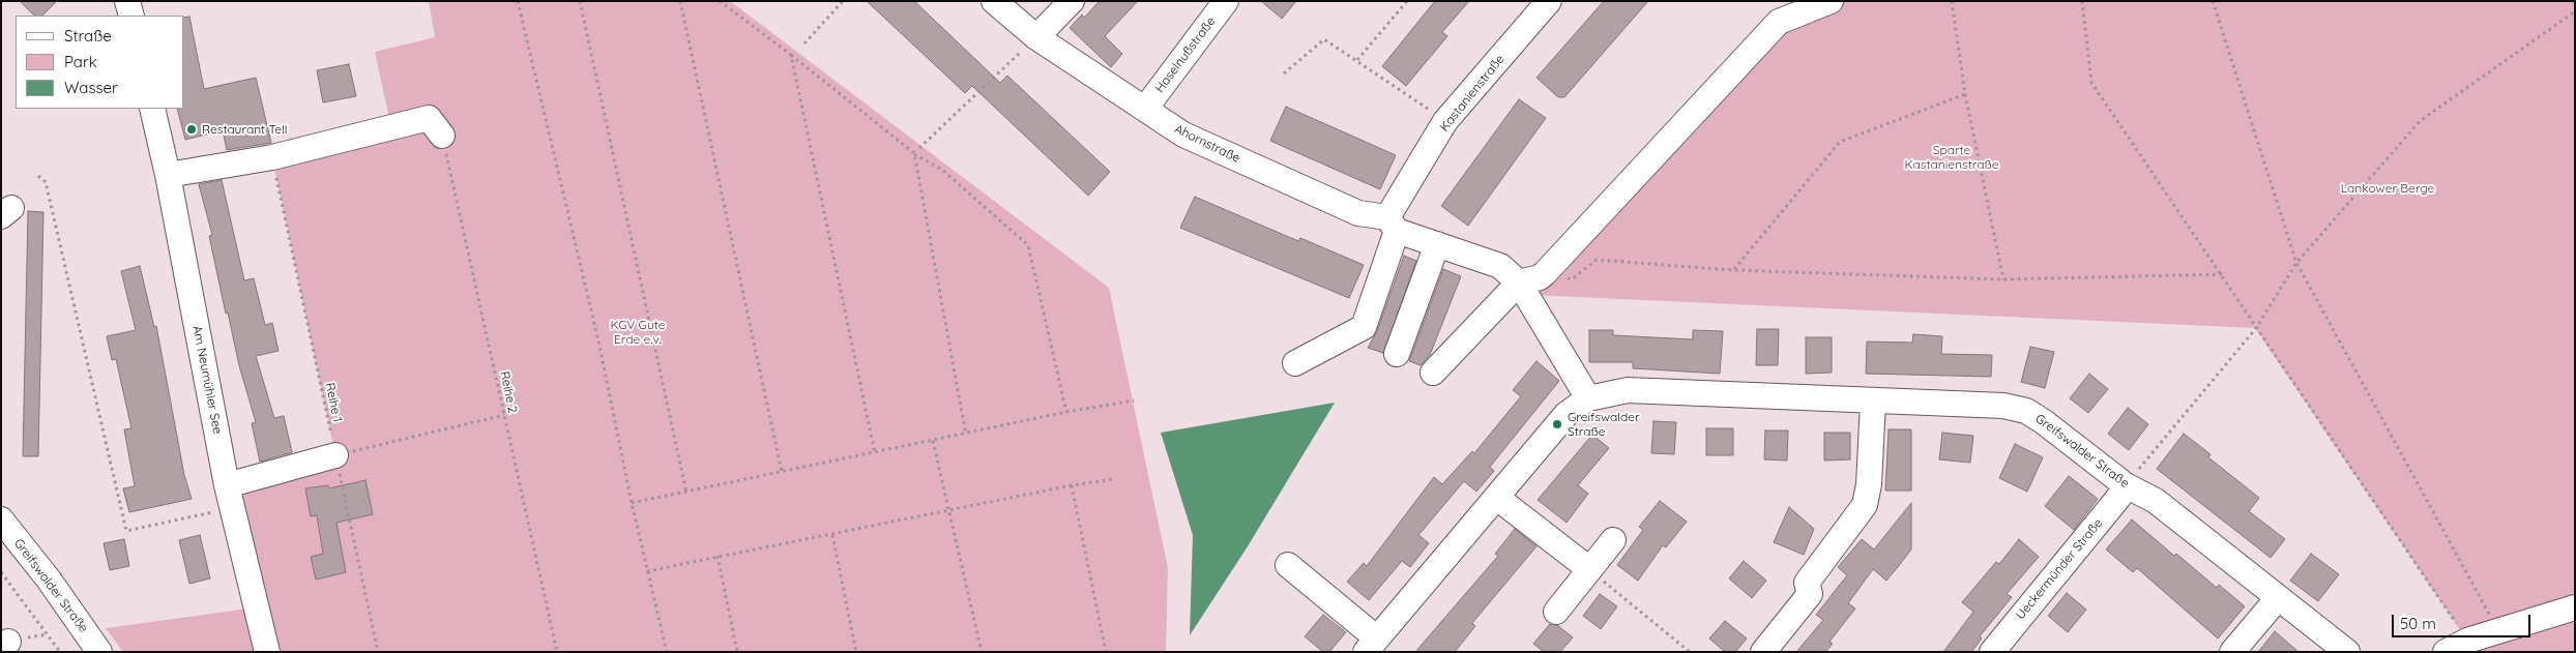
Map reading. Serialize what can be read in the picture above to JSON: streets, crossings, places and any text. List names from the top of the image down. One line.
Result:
{"streets":{"street":["Haselnußstraße","Kastanienstraße","Ahornstraße","Am Neumühler See","Greifswalder Straße","Ueckermünder Straße"],"path":["Reihe 2","Reihe 1"]},"crossings":[["Haselnußstraße","Ahornstraße"],["Kastanienstraße","Ahornstraße"],["Ahornstraße","Greifswalder Straße"],["Greifswalder Straße","Ueckermünder Straße"]],"parks":["Sparte Kastanienstraße","Lankower Berge","KGV Gute Erde e.v."],"places":["Restaurant Tell","Greifswalder Straße"],"legend":["Straße","Park","Wasser"],"scale_bar":"50 m"}
